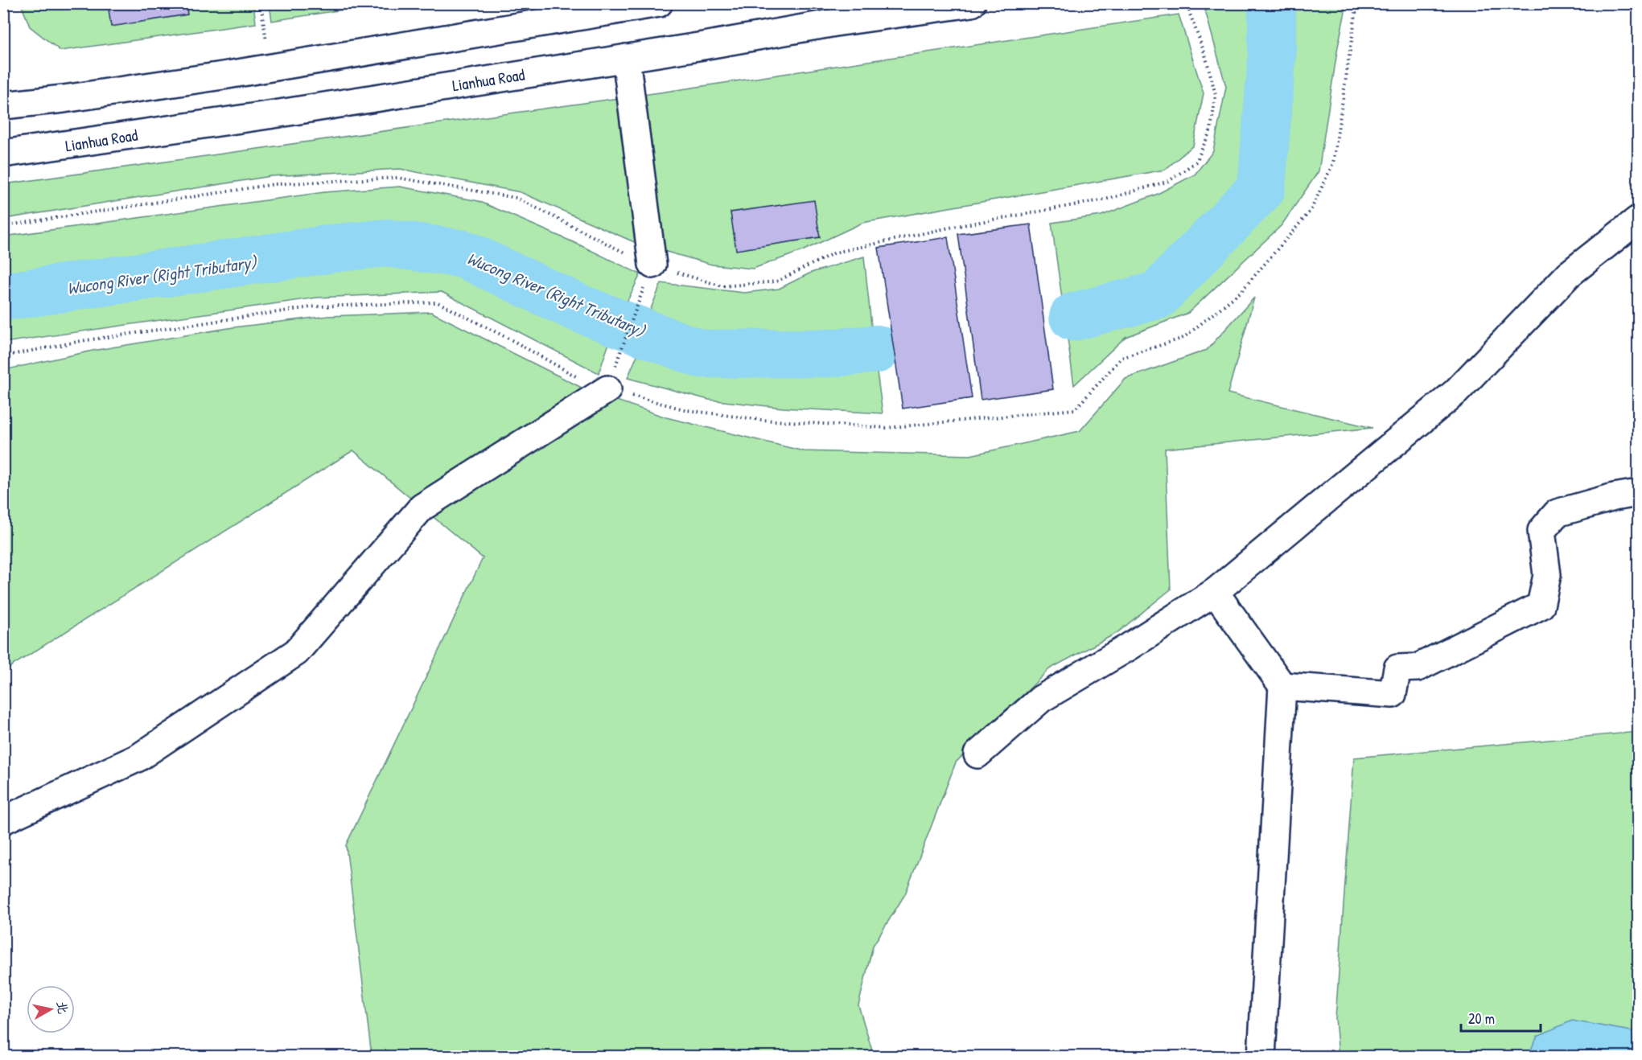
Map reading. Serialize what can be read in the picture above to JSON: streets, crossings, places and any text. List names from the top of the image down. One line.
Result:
{"streets":{"street":["Lianhua Road"]},"water":["Wucong River (Right Tributary)"],"scale_bar":"20 m","north":"right"}
